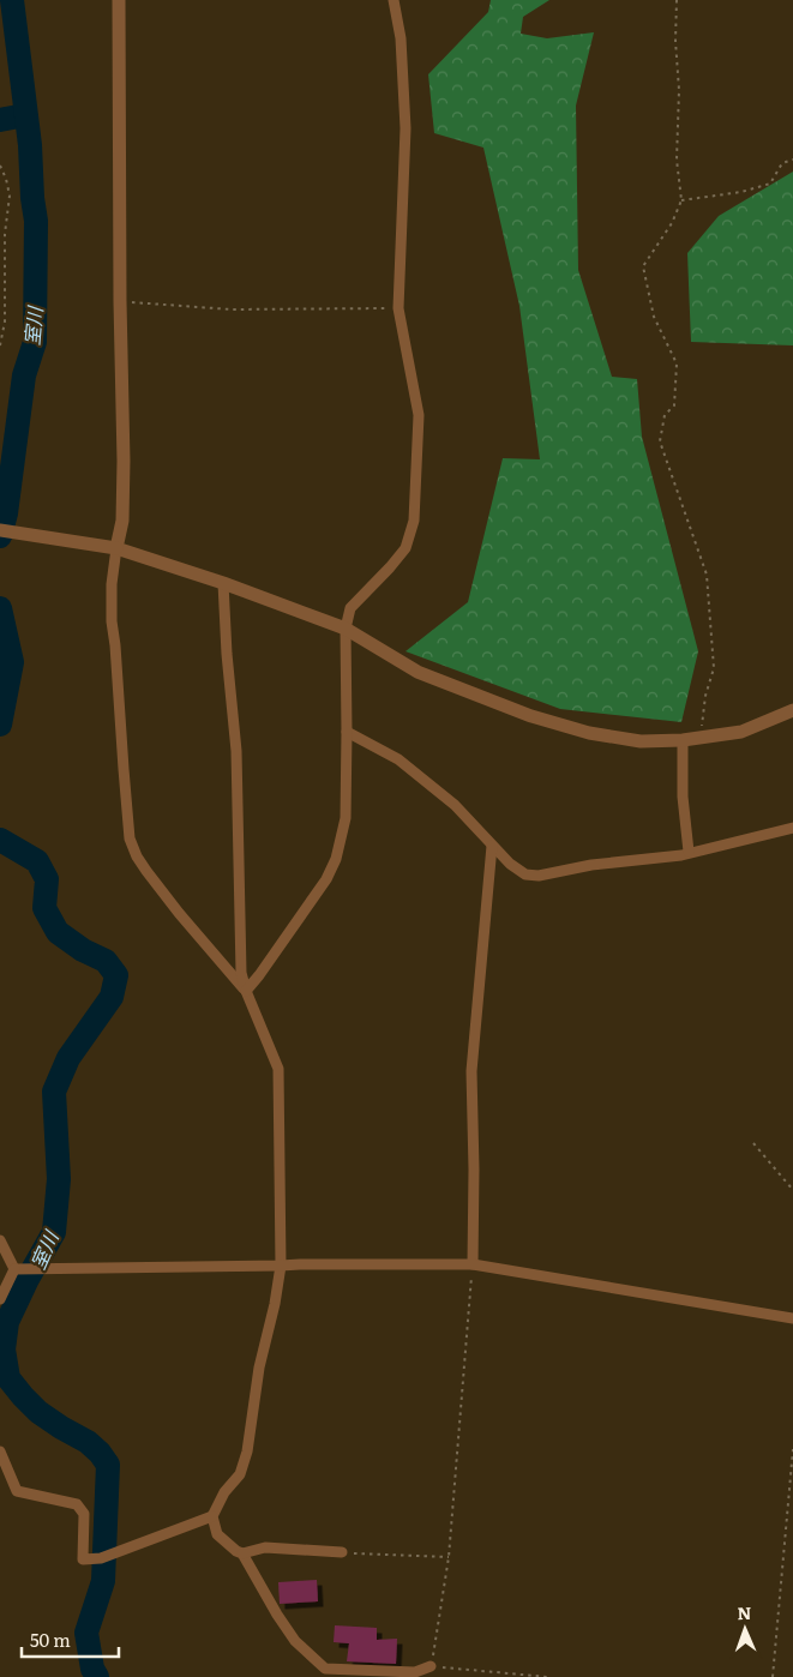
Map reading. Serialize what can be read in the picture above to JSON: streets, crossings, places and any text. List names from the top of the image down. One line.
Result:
{"water":["室川"],"scale_bar":"50 m","north":"top"}
